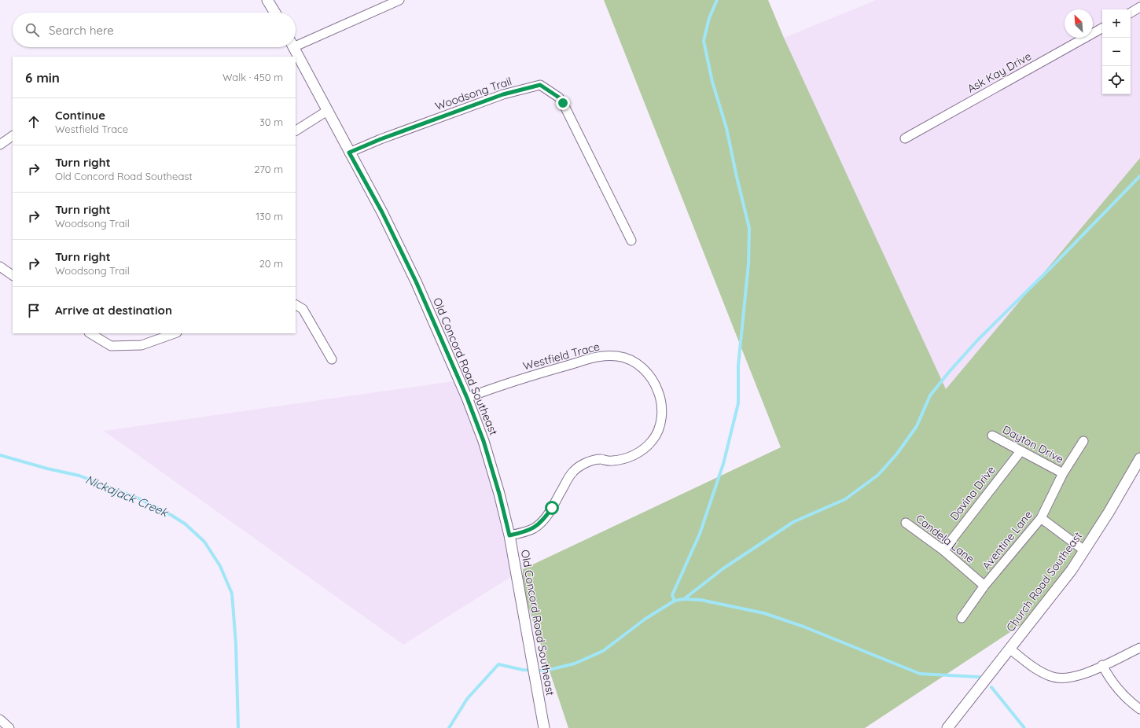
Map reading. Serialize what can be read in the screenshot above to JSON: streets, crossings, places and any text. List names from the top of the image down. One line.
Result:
{"streets":{"street":["Ask Kay Drive","Woodsong Trail","Westfield Trace","Old Concord Road Southeast","Dayton Drive","Davina Drive","Candela Lane","Aventine Lane","Church Road Southeast"]},"crossings":[["Woodsong Trail","Old Concord Road Southeast"],["Westfield Trace","Old Concord Road Southeast"],["Dayton Drive","Davina Drive"],["Dayton Drive","Aventine Lane"],["Davina Drive","Candela Lane"],["Candela Lane","Aventine Lane"]],"water":["Nickajack Creek"],"north":"top left","page":{"map_buttons":["+","−"],"search":"Search here","heading":["6 min","Walk · 450 m"],"list":[["Continue","Westfield Trace","30 m"],["Turn right","Old Concord Road Southeast","270 m"],["Turn right","Woodsong Trail","130 m"],["Turn right","Woodsong Trail","20 m"],"Arrive at destination"]}}
